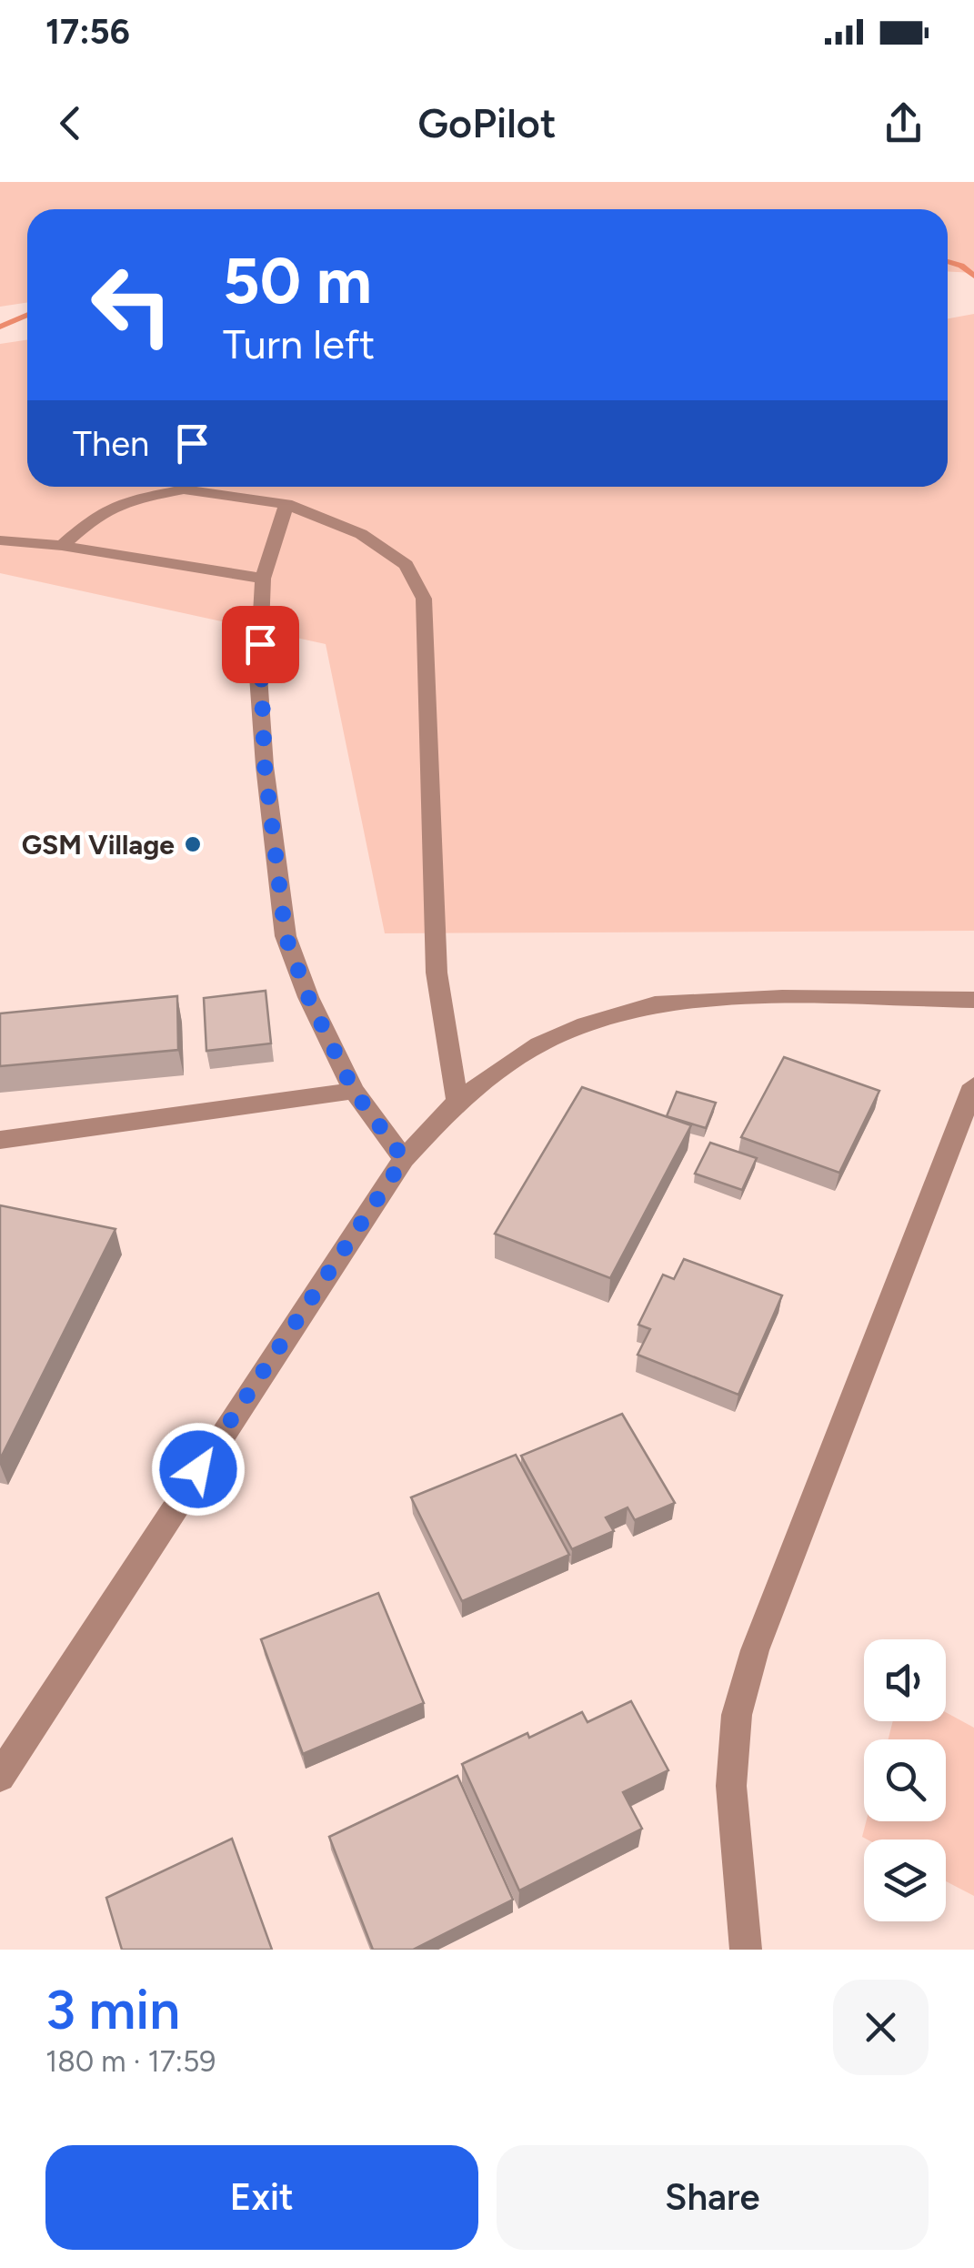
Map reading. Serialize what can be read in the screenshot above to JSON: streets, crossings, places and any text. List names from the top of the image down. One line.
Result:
{"places":["GSM Village"],"page":{"status":"17:56","header":"GoPilot","turn":["50 m","Turn left"],"then":"Then","heading":["3 min","180 m · 17:59"],"buttons":["Exit","Share"]}}
